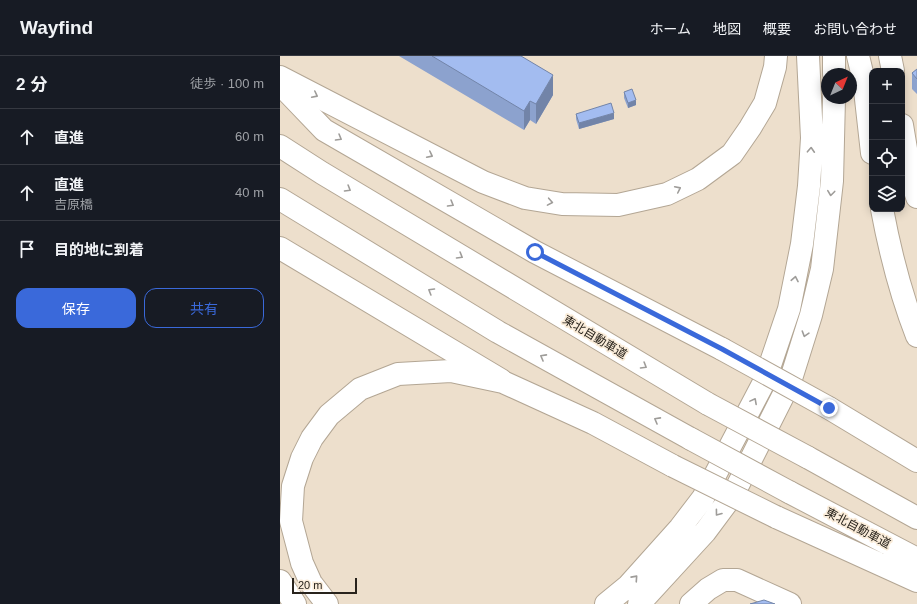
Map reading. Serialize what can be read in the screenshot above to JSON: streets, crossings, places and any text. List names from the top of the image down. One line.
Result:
{"streets":{"main road":["東北自動車道"]},"scale_bar":"20 m","north":"top right","page":{"header":"Wayfind","nav":["ホーム","地図","概要","お問い合わせ"],"heading":["2 分","徒歩 · 100 m"],"map_buttons":["+","−"],"list":[["直進","60 m"],["直進","吉原橋","40 m"],"目的地に到着"],"buttons":["保存","共有"],"scale":"20 m"}}
